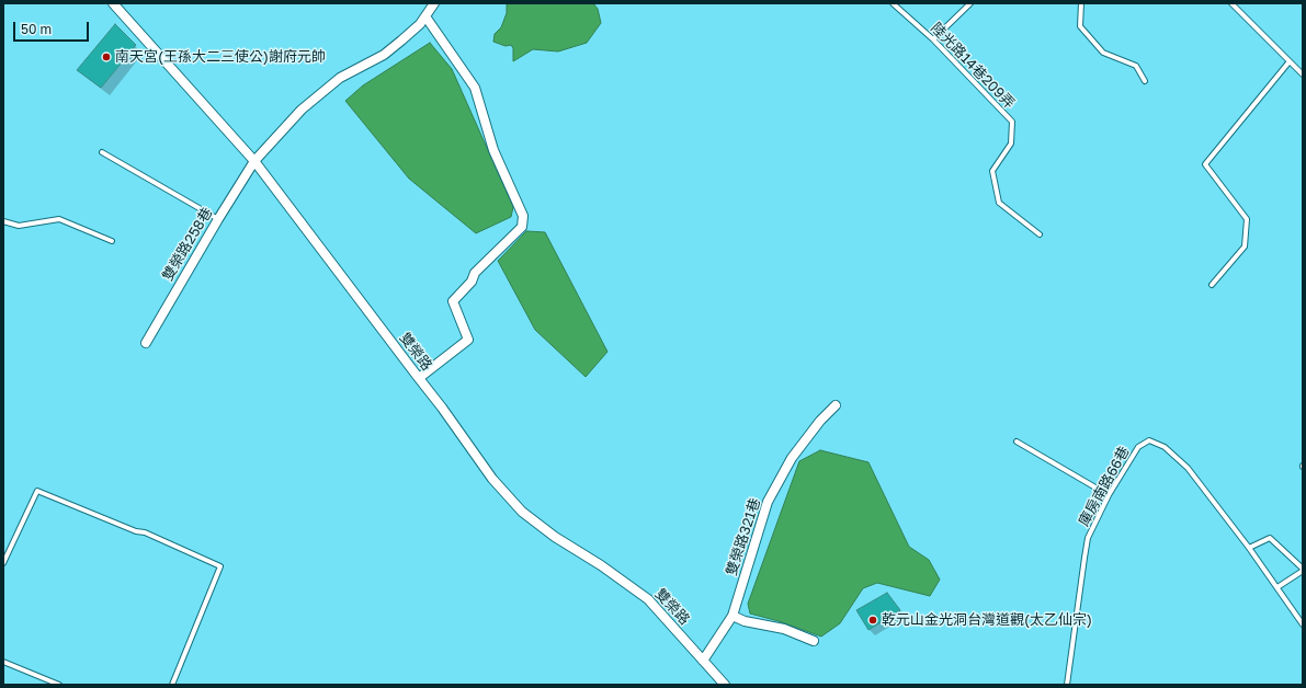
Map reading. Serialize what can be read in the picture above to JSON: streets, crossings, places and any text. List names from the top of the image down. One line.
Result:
{"streets":{"street":["雙榮路258巷","雙榮路","雙榮路321巷"],"lane":["陸光路14巷209弄","庫房南路66巷"]},"crossings":[["雙榮路258巷","雙榮路"],["雙榮路","雙榮路321巷"]],"places":["南天宮(王孫大二三使公)謝府元帥","乾元山金光洞台灣道觀(太乙仙宗)"],"scale_bar":"50 m"}
